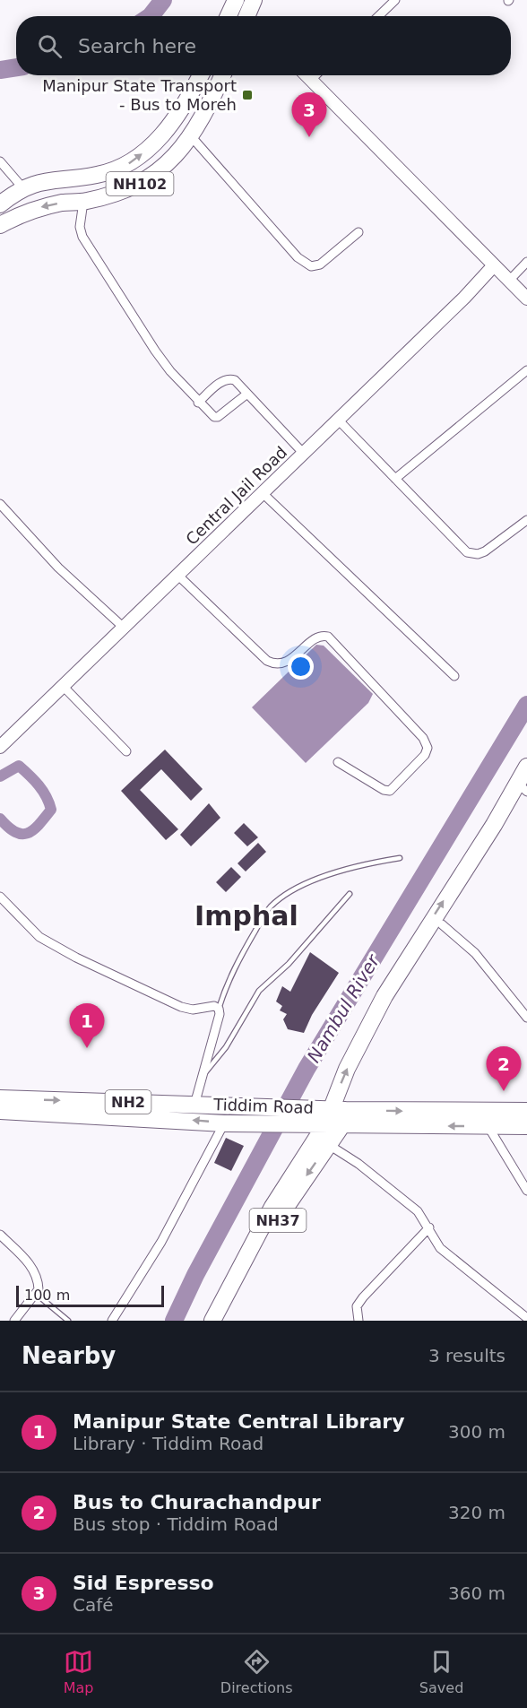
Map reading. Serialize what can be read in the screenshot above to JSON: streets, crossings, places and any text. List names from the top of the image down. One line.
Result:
{"streets":{"highway":["NH102","NH2","Tiddim Road","NH37"],"street":["Central Jail Road"]},"crossings":[["NH2","Tiddim Road"],["NH2","NH37"],["Tiddim Road","NH37"]],"districts":["Imphal"],"water":["Nambul River"],"places":{"transit":["Manipur State Transport - Bus to Moreh"]},"scale_bar":"100 m","page":{"search":"Search here","pins":["3","1","2"],"scale":"100 m","heading":["Nearby","3 results"],"list":[{"mark":"1","name":"Manipur State Central Library","note":"Library · Tiddim Road","value":"300 m"},{"mark":"2","name":"Bus to Churachandpur","note":"Bus stop · Tiddim Road","value":"320 m"},{"mark":"3","name":"Sid Espresso","note":"Café","value":"360 m"}],"nav":["Map","Directions","Saved"]}}
